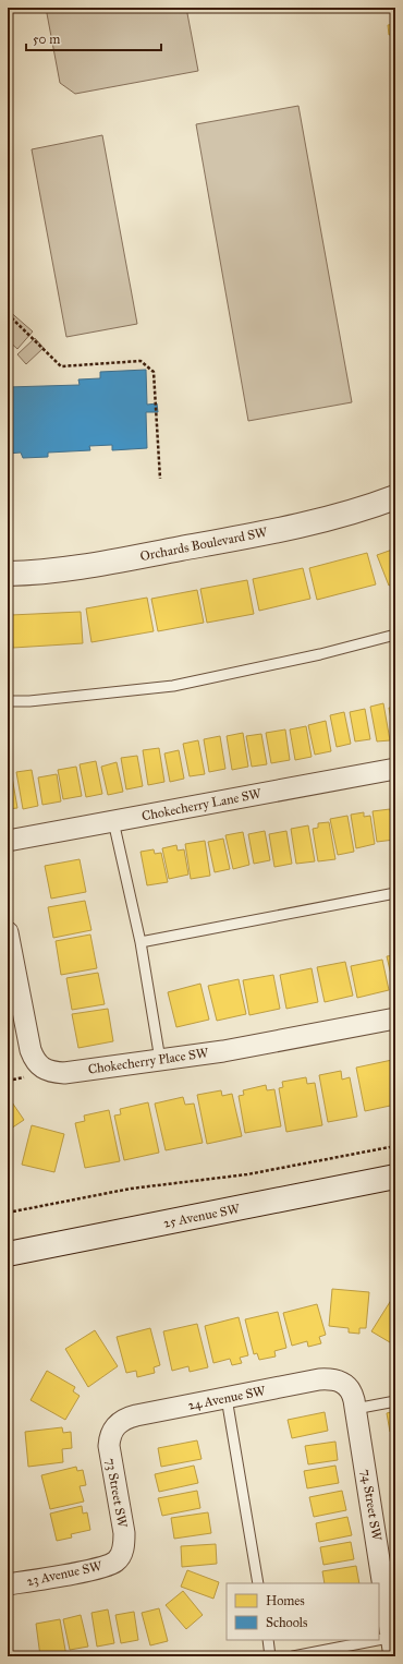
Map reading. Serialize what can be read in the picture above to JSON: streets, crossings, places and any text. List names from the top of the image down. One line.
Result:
{"streets":{"street":["Orchards Boulevard SW","Chokecherry Lane SW","Chokecherry Place SW","25 Avenue SW","24 Avenue SW","73 Street SW","74 Street SW","23 Avenue SW"]},"crossings":[["24 Avenue SW","73 Street SW"],["24 Avenue SW","74 Street SW"],["73 Street SW","23 Avenue SW"]],"legend":["Homes","Schools"],"scale_bar":"50 m"}
